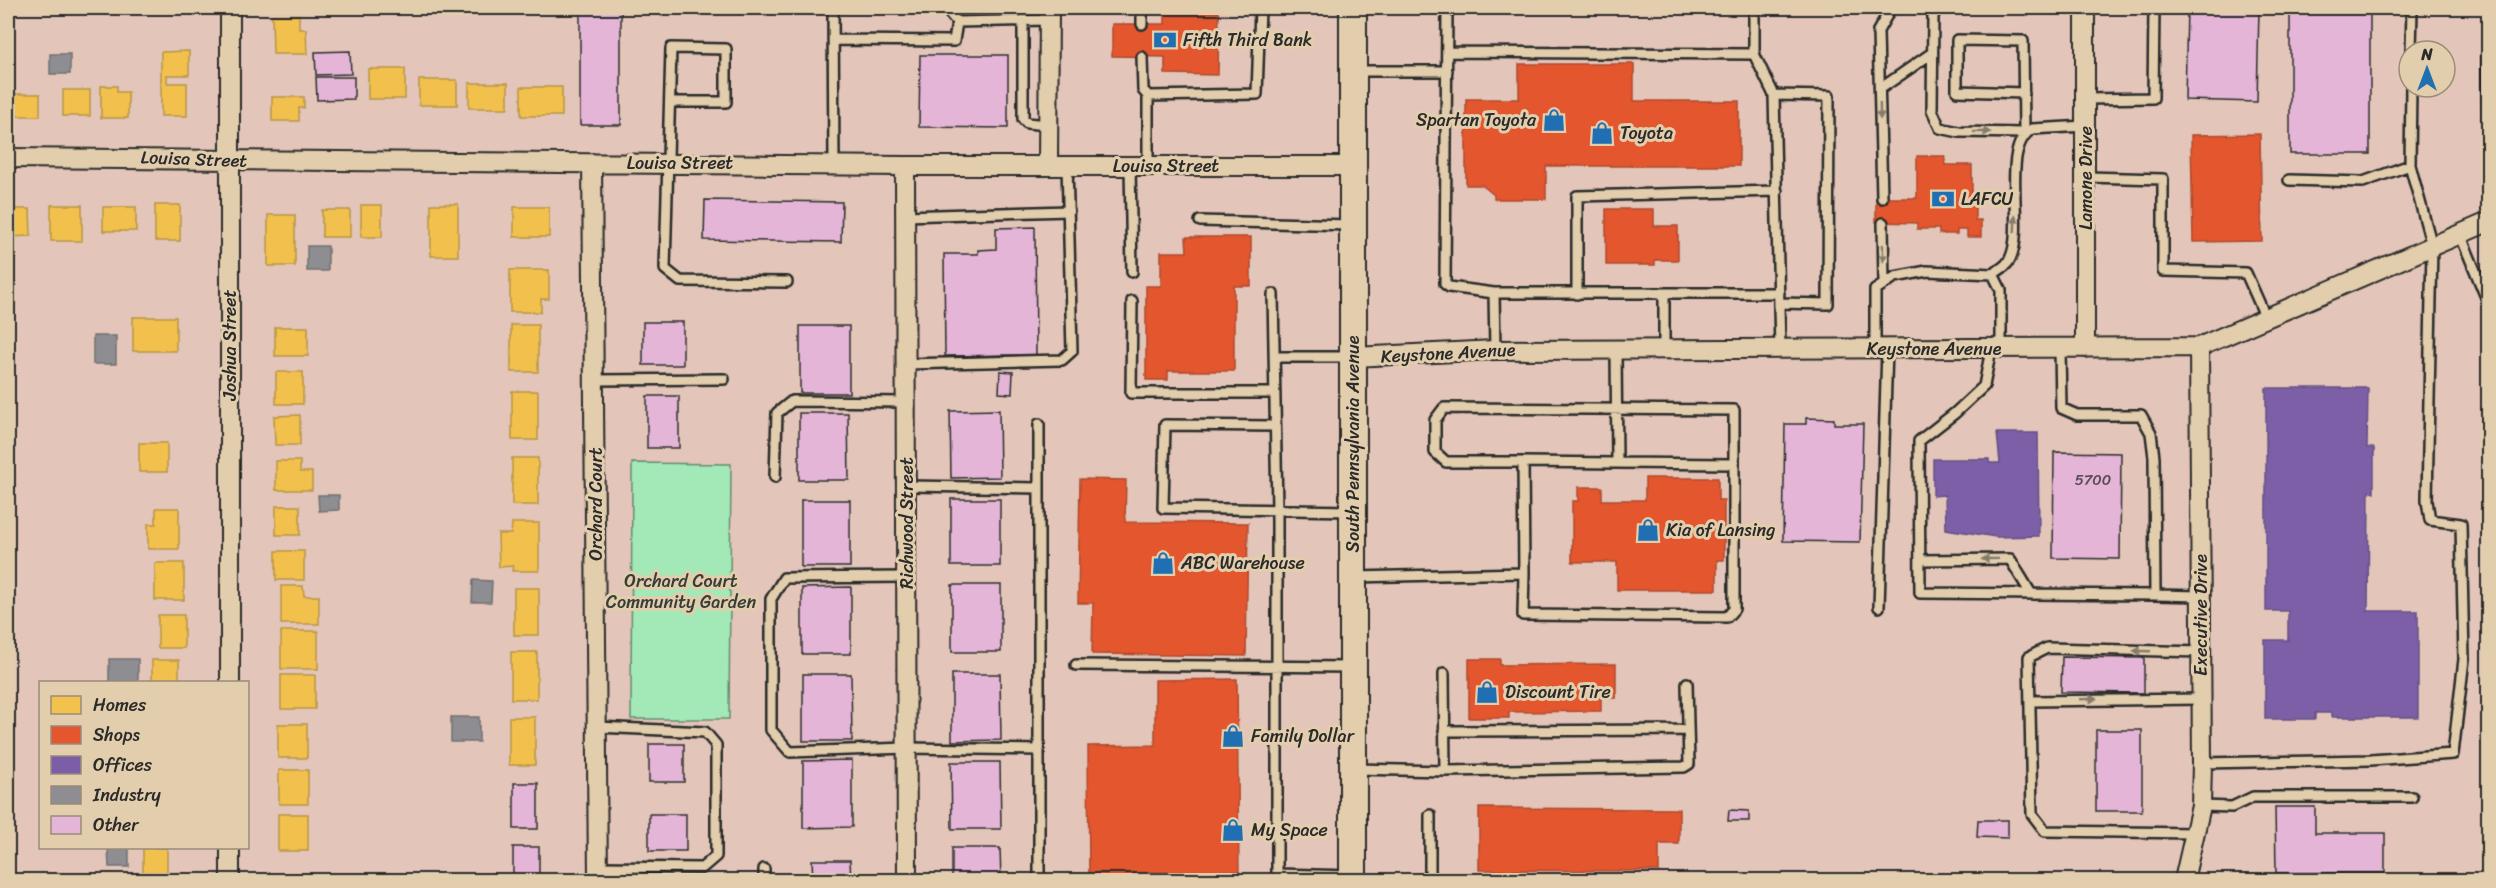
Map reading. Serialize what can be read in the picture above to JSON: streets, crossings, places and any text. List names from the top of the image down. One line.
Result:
{"streets":{"main road":["South Pennsylvania Avenue"],"street":["Louisa Street","Lamone Drive","Joshua Street","Keystone Avenue","Orchard Court","Richwood Street","Executive Drive"]},"crossings":[["Louisa Street","Joshua Street"],["Louisa Street","South Pennsylvania Avenue"],["Louisa Street","Orchard Court"],["Louisa Street","Richwood Street"],["Lamone Drive","Keystone Avenue"],["Keystone Avenue","South Pennsylvania Avenue"],["Keystone Avenue","Executive Drive"]],"parks":["Orchard Court Community Garden"],"places":{"bank":["Fifth Third Bank","LAFCU"],"shop":["Spartan Toyota","Toyota","Kia of Lansing","ABC Warehouse","Discount Tire","Family Dollar","My Space"]},"house_numbers":["5700"],"legend":["Homes","Shops","Offices","Industry","Other"],"north":"top"}
